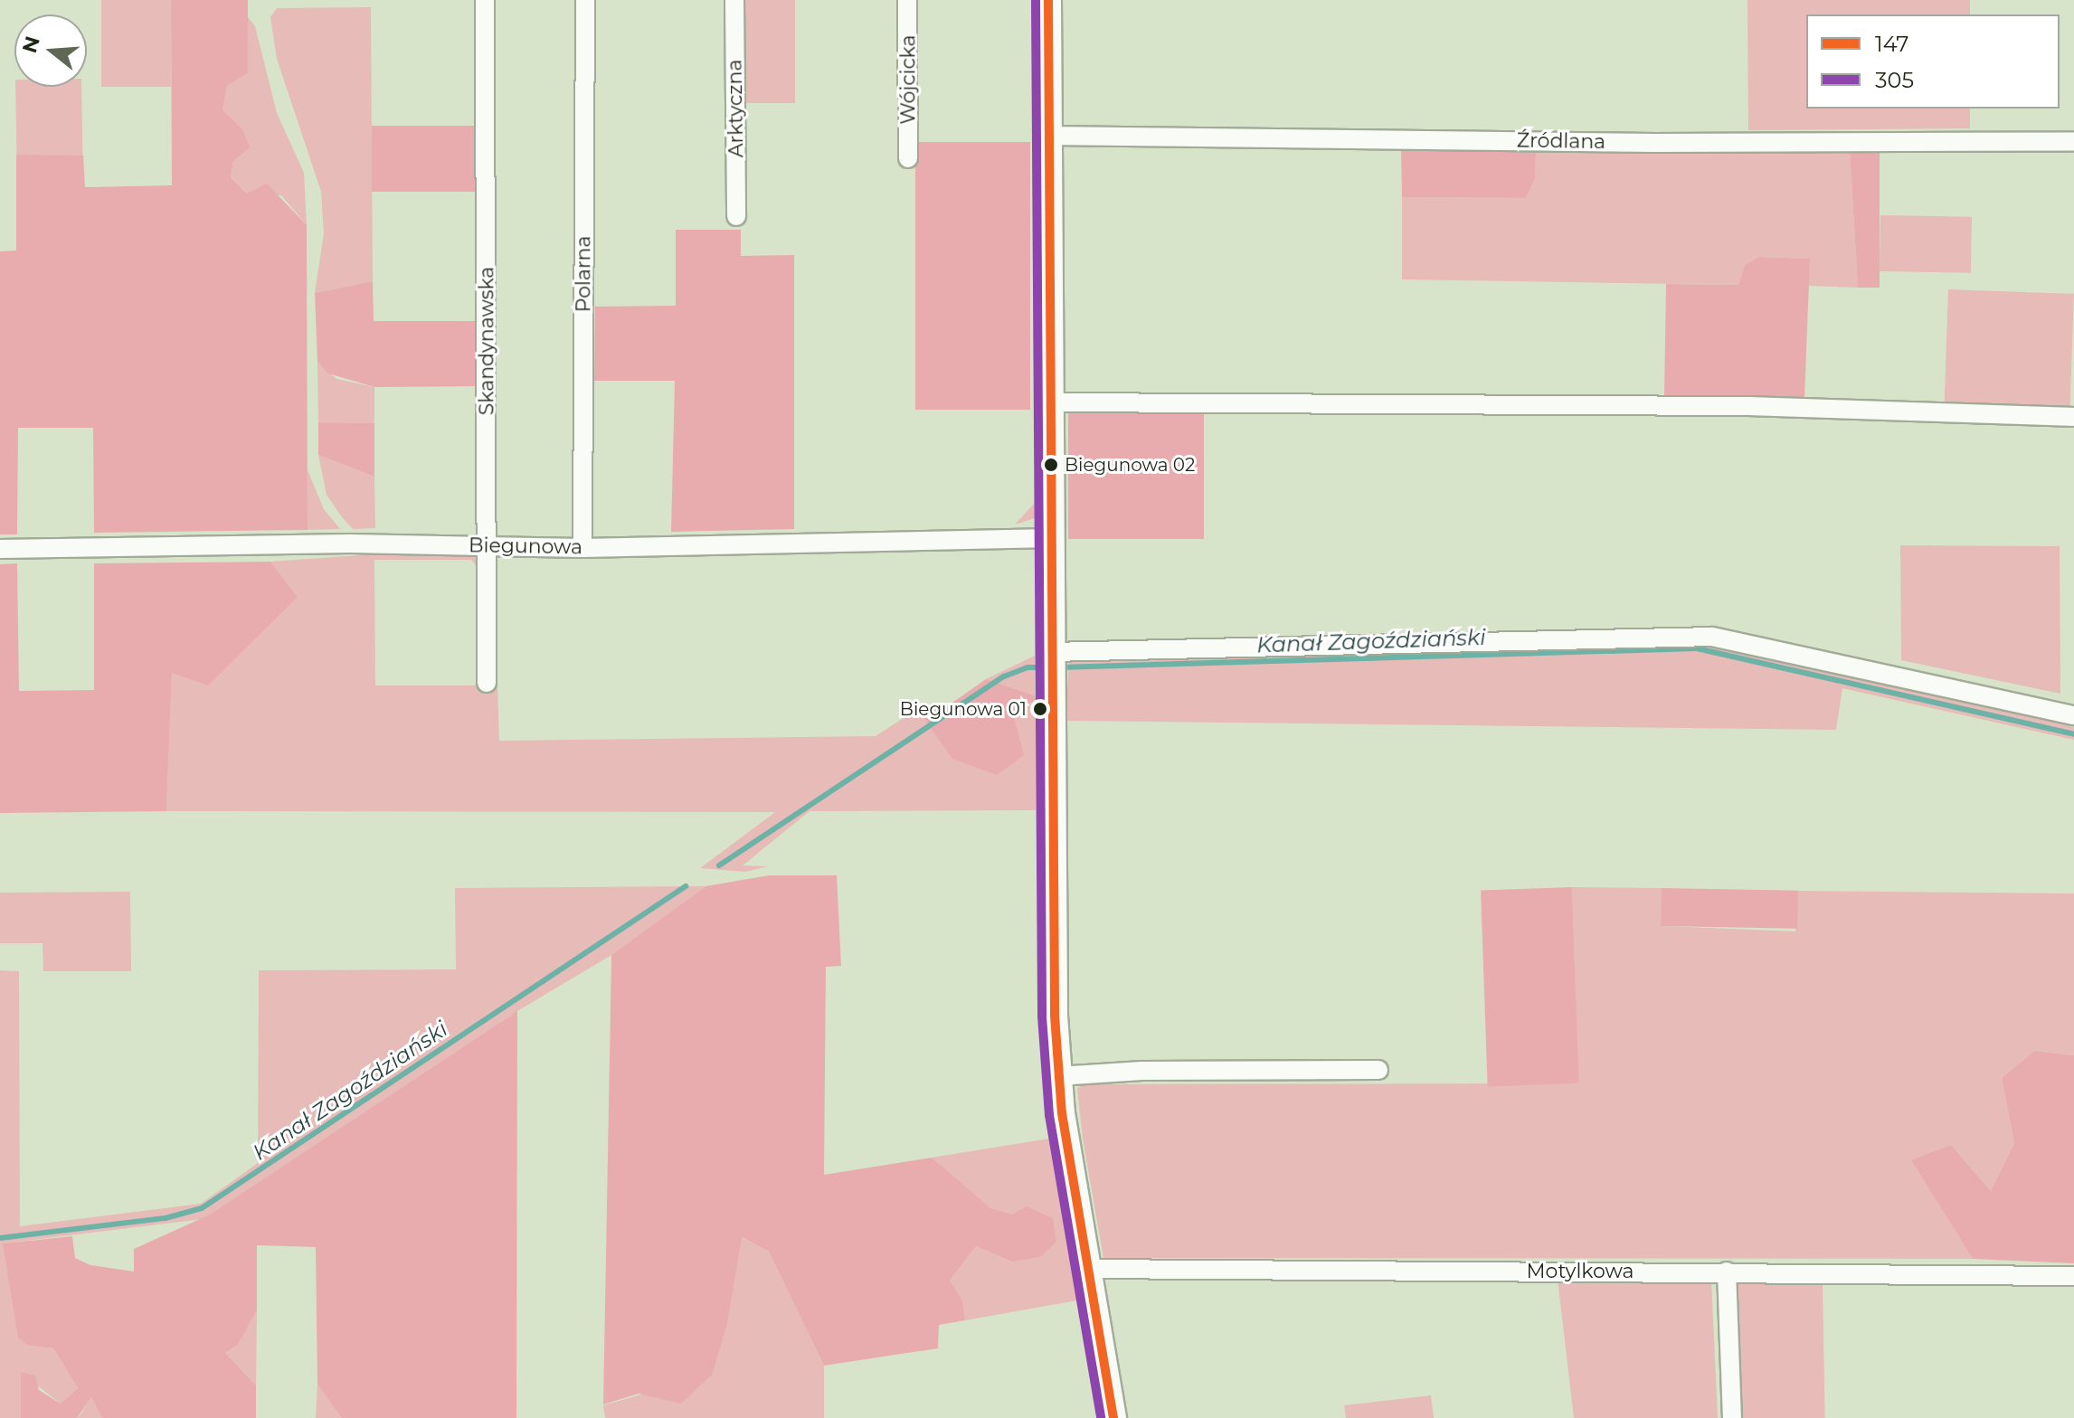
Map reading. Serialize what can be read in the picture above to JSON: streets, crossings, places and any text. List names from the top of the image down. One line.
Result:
{"streets":{"street":["Wójcicka","Arktyczna","Źródlana","Polarna","Skandynawska","Biegunowa","Motylkowa"]},"crossings":[["Polarna","Biegunowa"],["Skandynawska","Biegunowa"]],"water":["Kanał Zagoździański"],"places":["Biegunowa 02","Biegunowa 01"],"lines":["transit line 147","transit line 305"],"legend":["147","305"],"north":"left"}
